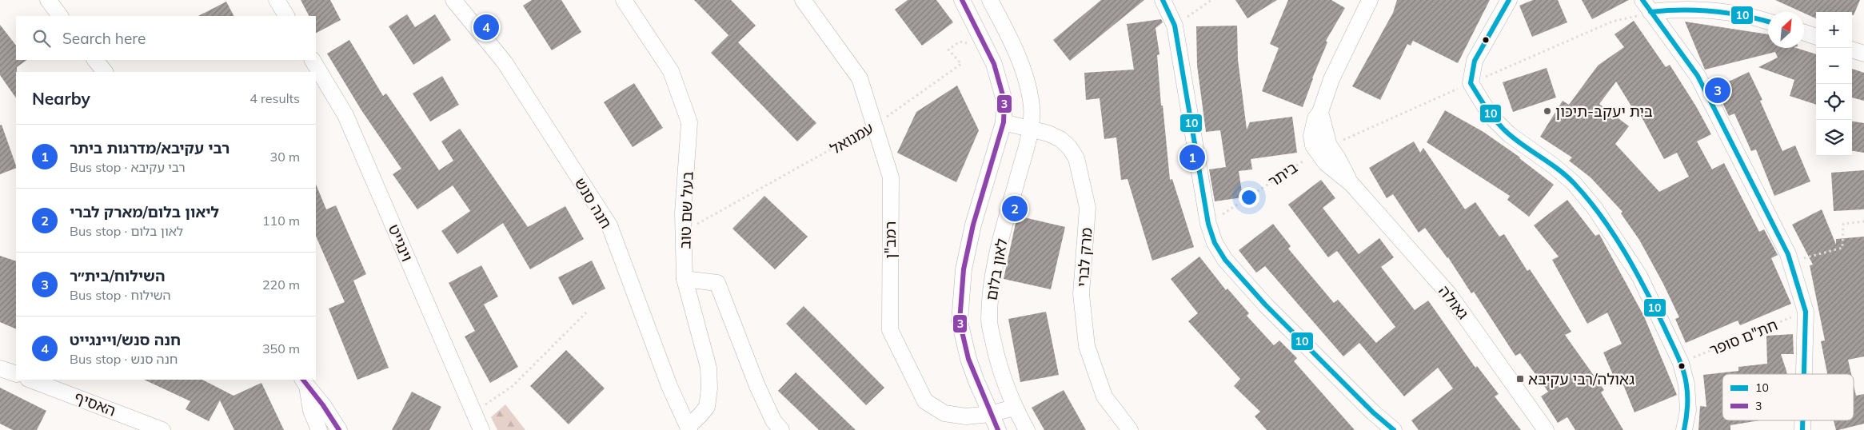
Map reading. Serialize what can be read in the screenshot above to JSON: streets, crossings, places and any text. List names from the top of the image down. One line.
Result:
{"streets":{"street":["חנה סנש","בעל שם טוב","רמב\"ן","וינגייט","מרק לברי","לאון בלום","גאולה","האסיף"],"path":["עמנואל","ביתר","חת\"ם סופר"]},"crossings":[["עמנואל","בעל שם טוב"],["עמנואל","רמב\"ן"],["עמנואל","לאון בלום"],["ביתר","גאולה"],["חנה סנש","בעל שם טוב"],["רמב\"ן","לאון בלום"],["מרק לברי","לאון בלום"]],"places":{"other":["בית יעקב-תיכון"],"transit":["גאולה/רבי עקיבא"]},"lines":["transit line 10","transit line 3"],"legend":["10","3"],"north":"top right","page":{"map_buttons":["+","−"],"pins":["4","3","1","2"],"search":"Search here","heading":["Nearby","4 results"],"list":[{"mark":"1","name":"רבי עקיבא/מדרגות ביתר","note":"Bus stop · רבי עקיבא","value":"30 m"},{"mark":"2","name":"ליאון בלום/מארק לברי","note":"Bus stop · לאון בלום","value":"110 m"},{"mark":"3","name":"השילוח/בית״ר","note":"Bus stop · השילוח","value":"220 m"},{"mark":"4","name":"חנה סנש/ויינגייט","note":"Bus stop · חנה סנש","value":"350 m"}]}}
